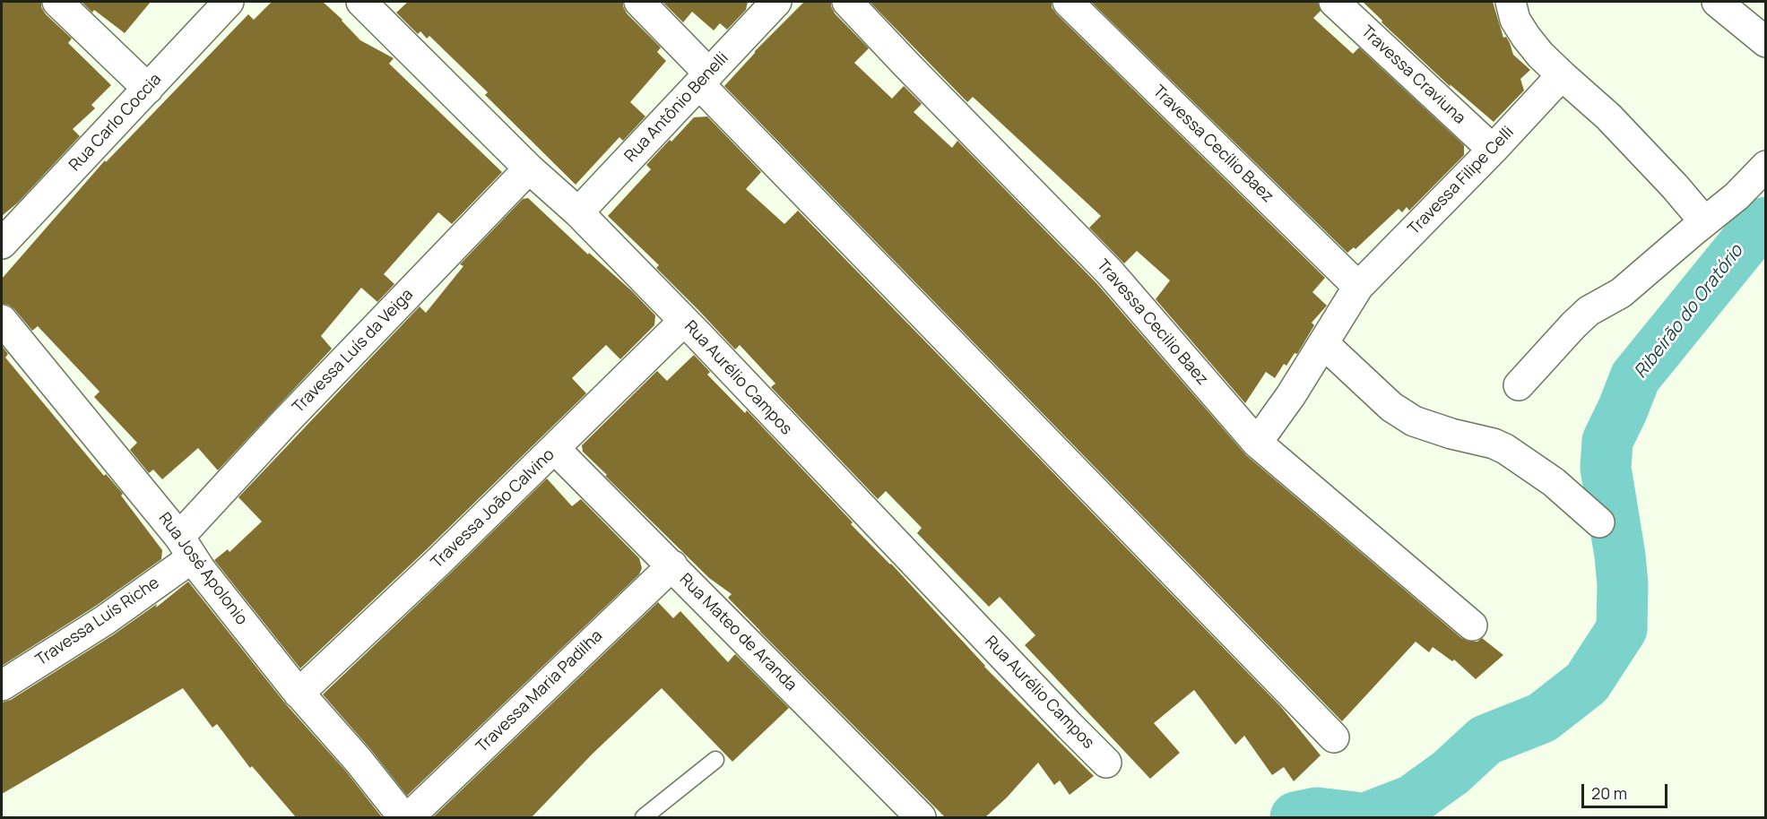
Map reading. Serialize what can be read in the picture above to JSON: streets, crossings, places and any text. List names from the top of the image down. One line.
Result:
{"streets":{"street":["Travessa Craviuna","Rua Antônio Benelli","Rua Carlo Coccia","Travessa Cecílio Baez","Travessa Filipe Celli","Travessa Cecilio Baez","Travessa Luís da Veiga","Rua Aurélio Campos","Travessa João Calvino","Rua José Apolonio","Travessa Luís Riche","Rua Mateo de Aranda","Travessa Maria Padilha"]},"crossings":[["Travessa Craviuna","Travessa Filipe Celli"],["Rua Antônio Benelli","Rua Aurélio Campos"],["Travessa Cecílio Baez","Travessa Filipe Celli"],["Travessa Filipe Celli","Travessa Cecilio Baez"],["Travessa Luís da Veiga","Rua Aurélio Campos"],["Travessa Luís da Veiga","Rua José Apolonio"],["Travessa Luís da Veiga","Travessa Luís Riche"],["Rua Aurélio Campos","Travessa João Calvino"],["Travessa João Calvino","Rua José Apolonio"],["Travessa João Calvino","Rua Mateo de Aranda"],["Rua José Apolonio","Travessa Luís Riche"],["Rua Mateo de Aranda","Travessa Maria Padilha"]],"water":["Ribeirão do Oratório"],"scale_bar":"20 m"}
